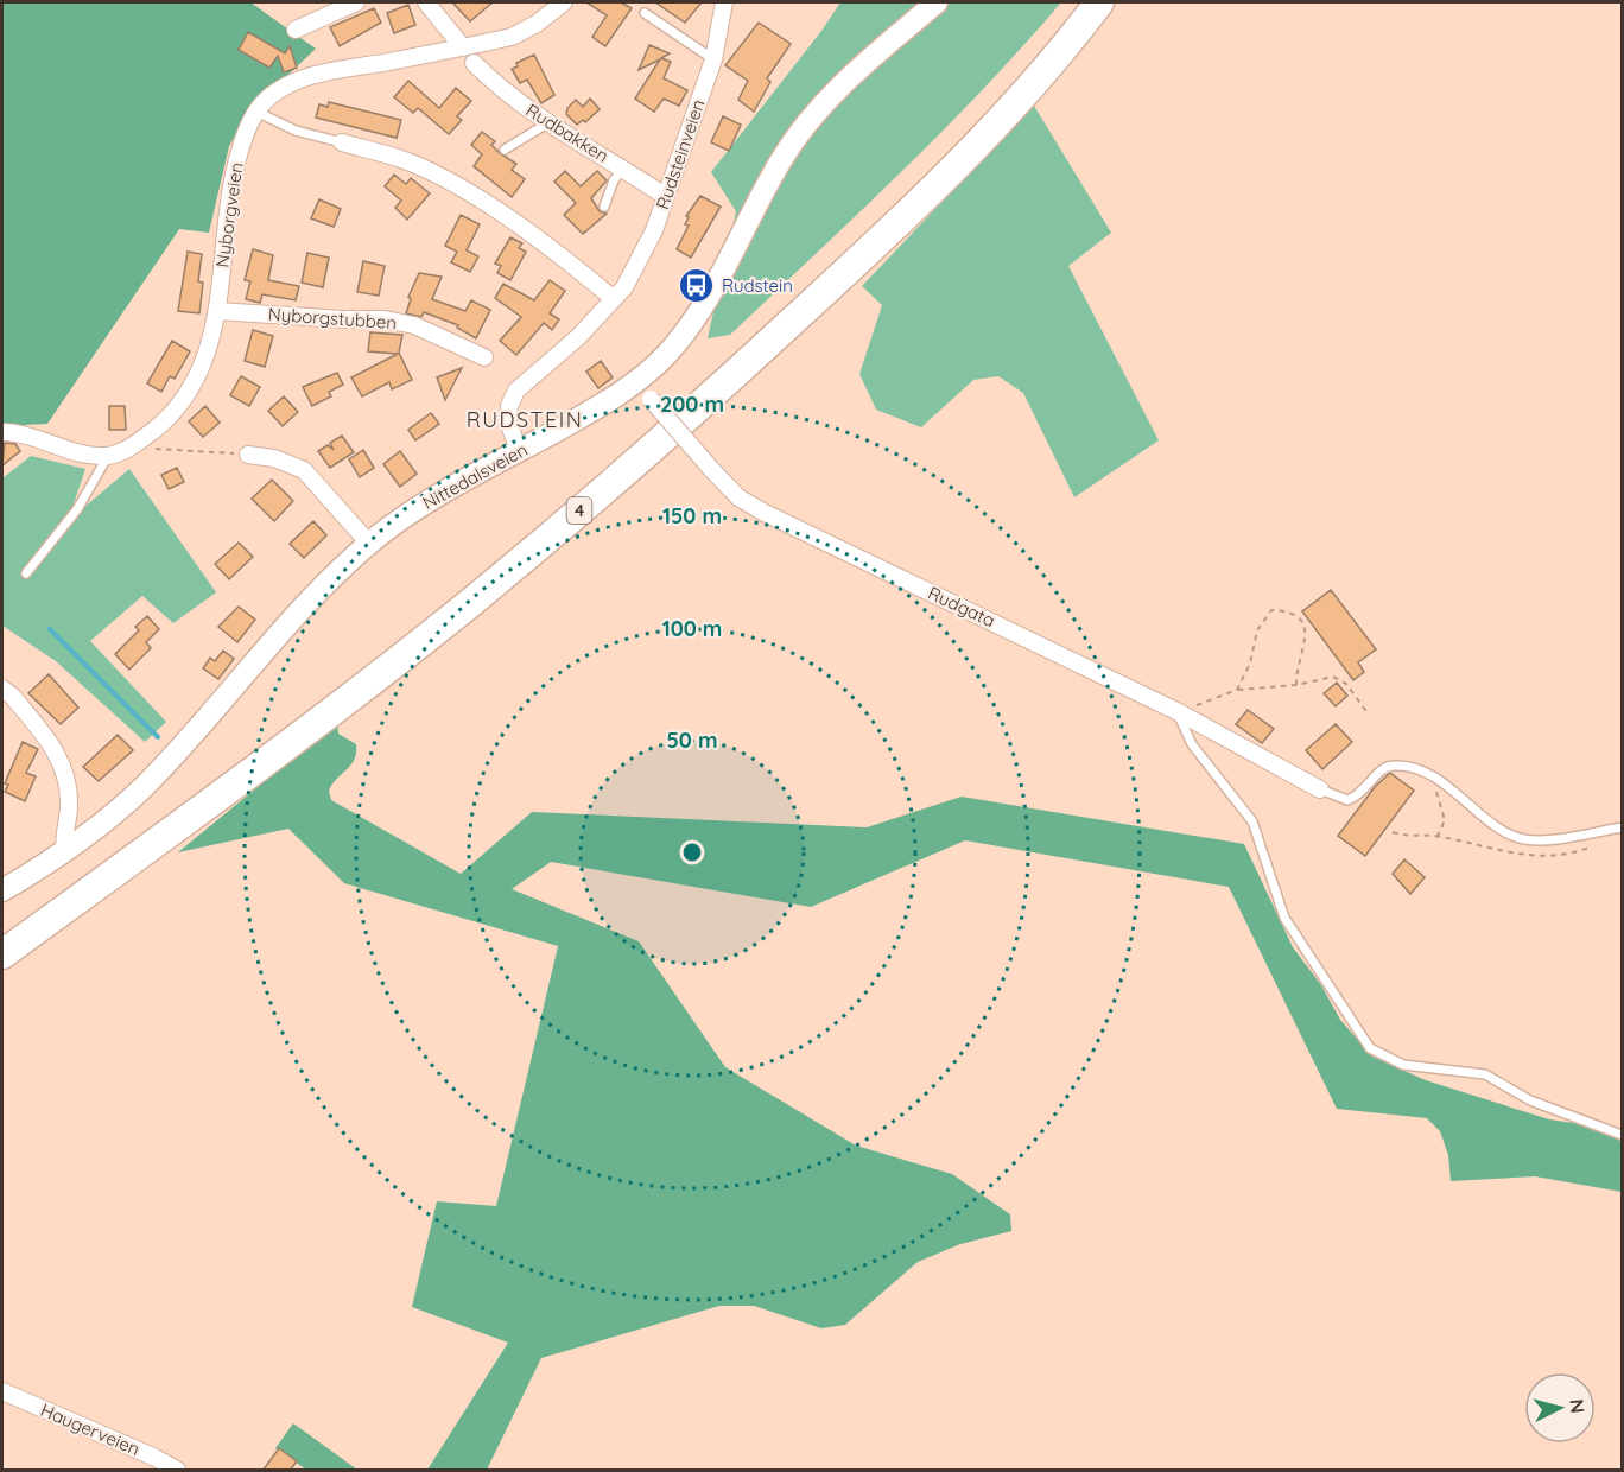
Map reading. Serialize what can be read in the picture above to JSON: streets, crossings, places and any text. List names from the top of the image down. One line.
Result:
{"streets":{"highway":["4"],"main road":["Nittedalsveien"],"street":["Rudbakken","Rudsteinveien","Nyborgveien","Nyborgstubben","Rudgata","Haugerveien"]},"crossings":[["Rudbakken","Rudsteinveien"],["Rudsteinveien","Nittedalsveien"],["Nyborgveien","Nyborgstubben"],["Nittedalsveien","Rudgata"]],"districts":["RUDSTEIN"],"places":{"bus stop":["Rudstein"]},"north":"right","rings":["200 m","150 m","100 m","50 m"]}
